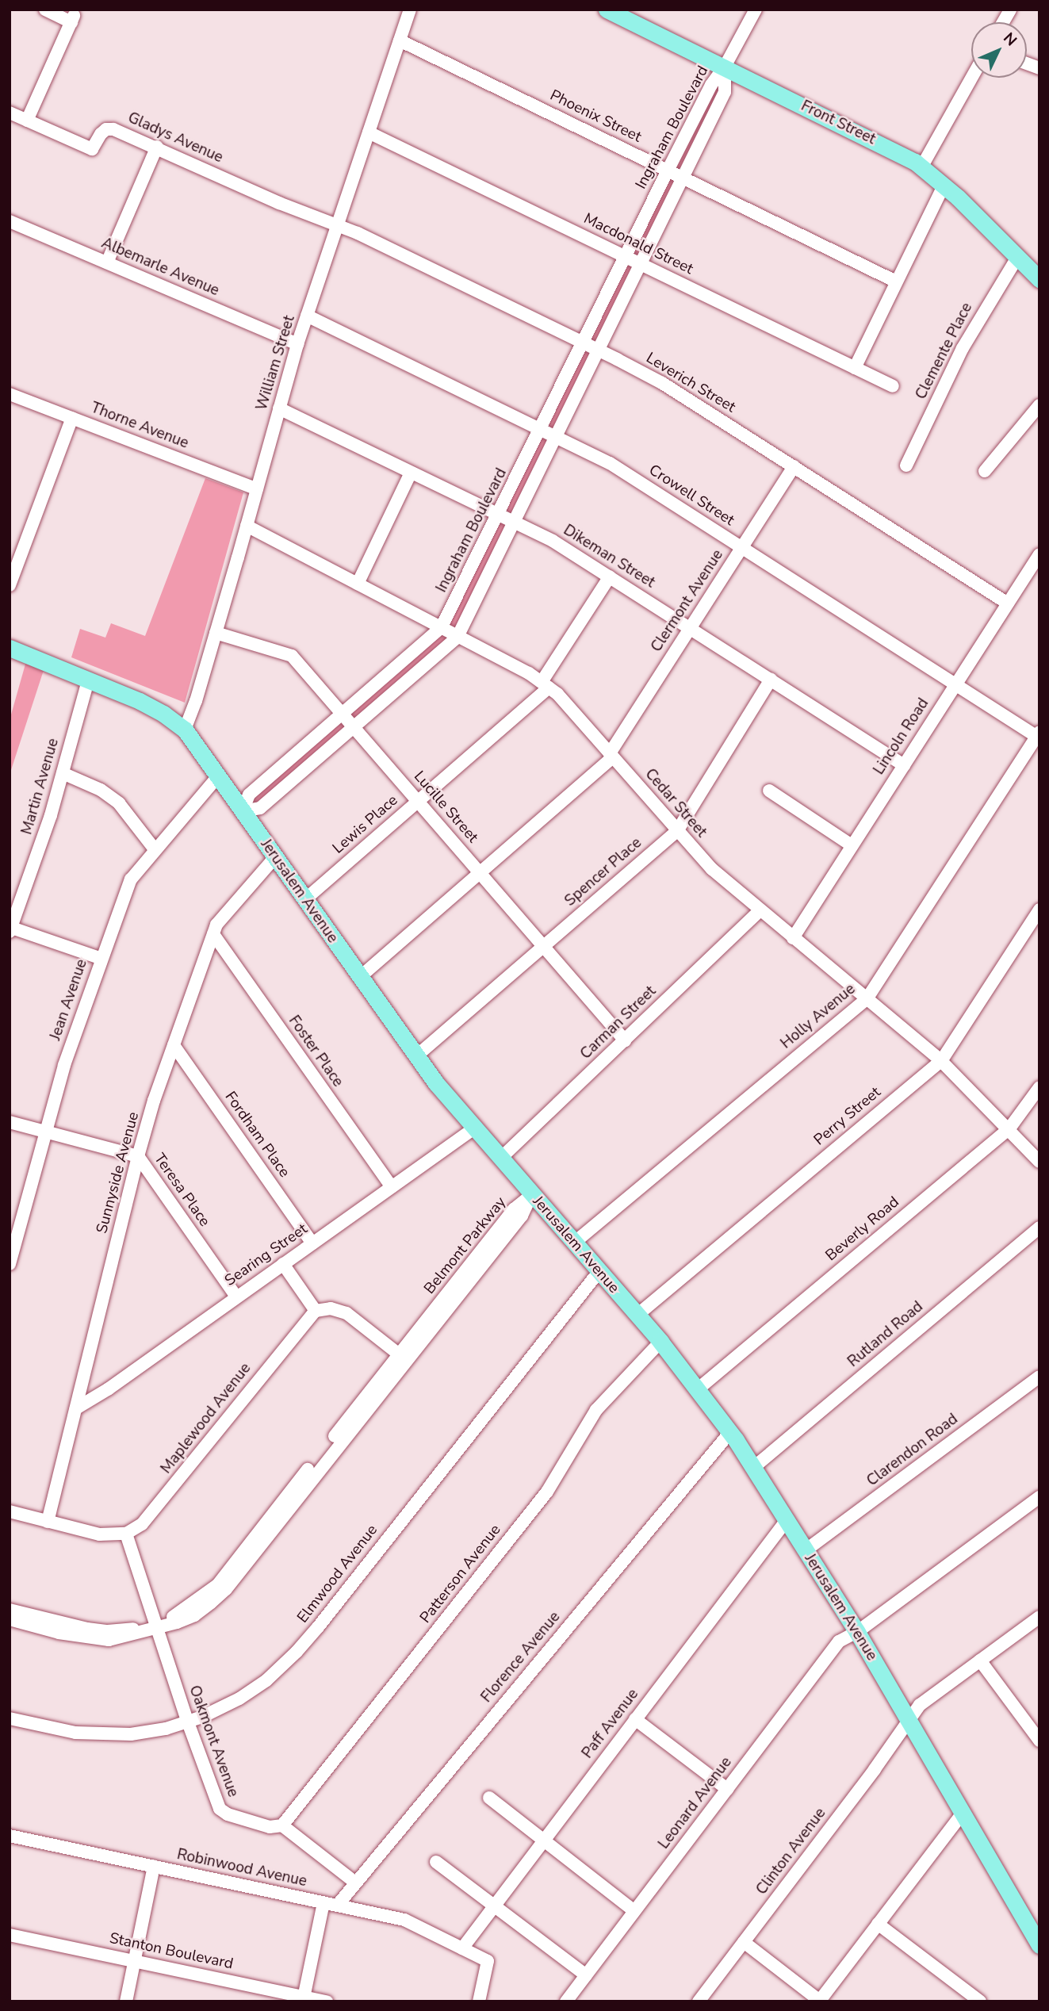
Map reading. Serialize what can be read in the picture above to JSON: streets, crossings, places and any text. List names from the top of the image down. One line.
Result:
{"streets":{"main road":["Front Street","Jerusalem Avenue"],"street":["Phoenix Street","Ingraham Boulevard","Gladys Avenue","Macdonald Street","Albemarle Avenue","Clemente Place","William Street","Leverich Street","Thorne Avenue","Crowell Street","Dikeman Street","Clermont Avenue","Lincoln Road","Martin Avenue","Cedar Street","Lucille Street","Lewis Place","Spencer Place","Jean Avenue","Holly Avenue","Carman Street","Foster Place","Perry Street","Fordham Place","Sunnyside Avenue","Teresa Place","Beverly Road","Belmont Parkway","Searing Street","Rutland Road","Maplewood Avenue","Clarendon Road","Elmwood Avenue","Patterson Avenue","Florence Avenue","Paff Avenue","Oakmont Avenue","Leonard Avenue","Clinton Avenue","Robinwood Avenue","Stanton Boulevard"]},"crossings":[["Phoenix Street","Ingraham Boulevard"],["Phoenix Street","William Street"],["Front Street","Ingraham Boulevard"],["Front Street","Clemente Place"],["Ingraham Boulevard","Macdonald Street"],["Ingraham Boulevard","Leverich Street"],["Ingraham Boulevard","Crowell Street"],["Ingraham Boulevard","Dikeman Street"],["Ingraham Boulevard","Cedar Street"],["Ingraham Boulevard","Lucille Street"],["Ingraham Boulevard","Jerusalem Avenue"],["Gladys Avenue","William Street"],["Gladys Avenue","Leverich Street"],["Macdonald Street","William Street"],["Albemarle Avenue","William Street"],["William Street","Leverich Street"],["William Street","Thorne Avenue"],["William Street","Crowell Street"],["William Street","Dikeman Street"],["William Street","Cedar Street"],["William Street","Lucille Street"],["William Street","Jerusalem Avenue"],["Leverich Street","Clermont Avenue"],["Leverich Street","Lincoln Road"],["Crowell Street","Clermont Avenue"],["Crowell Street","Lincoln Road"],["Crowell Street","Holly Avenue"],["Dikeman Street","Clermont Avenue"],["Dikeman Street","Lincoln Road"],["Dikeman Street","Lewis Place"],["Dikeman Street","Spencer Place"],["Clermont Avenue","Cedar Street"],["Clermont Avenue","Lucille Street"],["Clermont Avenue","Jerusalem Avenue"],["Lincoln Road","Cedar Street"],["Martin Avenue","Jerusalem Avenue"],["Cedar Street","Lewis Place"],["Cedar Street","Spencer Place"],["Cedar Street","Holly Avenue"],["Cedar Street","Carman Street"],["Cedar Street","Perry Street"],["Cedar Street","Beverly Road"],["Lucille Street","Lewis Place"],["Lucille Street","Spencer Place"],["Lucille Street","Carman Street"],["Lewis Place","Jerusalem Avenue"],["Spencer Place","Jerusalem Avenue"],["Jerusalem Avenue","Jean Avenue"],["Jerusalem Avenue","Holly Avenue"],["Jerusalem Avenue","Carman Street"],["Jerusalem Avenue","Perry Street"],["Jerusalem Avenue","Sunnyside Avenue"],["Jerusalem Avenue","Beverly Road"],["Jerusalem Avenue","Belmont Parkway"],["Jerusalem Avenue","Searing Street"],["Jerusalem Avenue","Rutland Road"],["Jerusalem Avenue","Clarendon Road"],["Jerusalem Avenue","Elmwood Avenue"],["Jerusalem Avenue","Patterson Avenue"],["Jerusalem Avenue","Florence Avenue"],["Jerusalem Avenue","Paff Avenue"],["Jerusalem Avenue","Leonard Avenue"],["Jerusalem Avenue","Clinton Avenue"],["Jean Avenue","Teresa Place"],["Foster Place","Sunnyside Avenue"],["Foster Place","Searing Street"],["Fordham Place","Sunnyside Avenue"],["Fordham Place","Searing Street"],["Sunnyside Avenue","Teresa Place"],["Sunnyside Avenue","Searing Street"],["Teresa Place","Searing Street"],["Belmont Parkway","Oakmont Avenue"],["Maplewood Avenue","Oakmont Avenue"],["Elmwood Avenue","Oakmont Avenue"],["Patterson Avenue","Oakmont Avenue"],["Florence Avenue","Robinwood Avenue"],["Paff Avenue","Robinwood Avenue"]],"north":"top right"}
